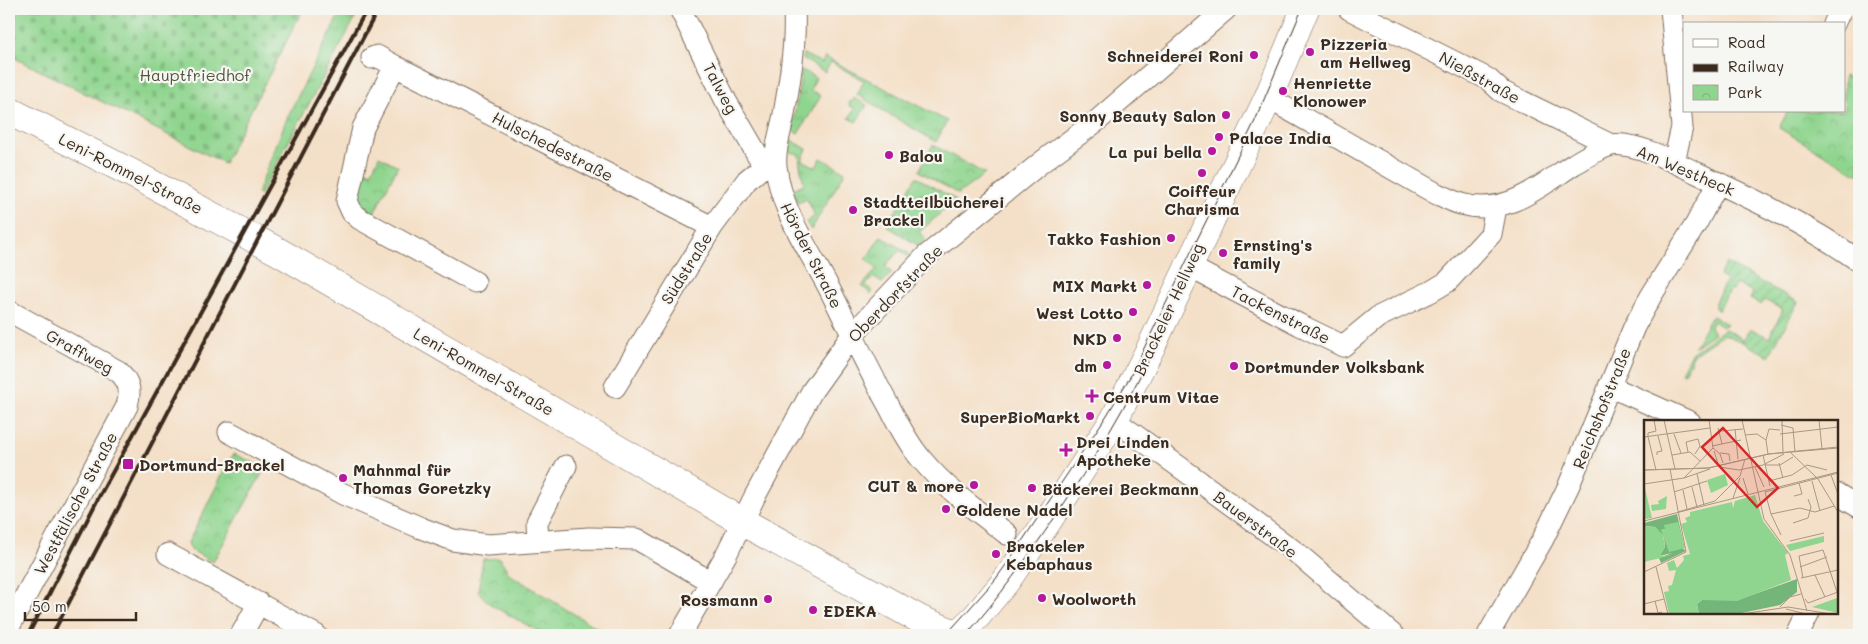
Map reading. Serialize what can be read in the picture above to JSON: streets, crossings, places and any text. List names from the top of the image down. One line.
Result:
{"streets":{"main road":["Leni-Rommel-Straße","Brackeler Hellweg"],"street":["Nießstraße","Talweg","Hulschedestraße","Am Westheck","Hörder Straße","Südstraße","Oberdorfstraße","Tackenstraße","Graffweg","Reichshofstraße","Westfälische Straße","Bauerstraße"]},"crossings":[["Nießstraße","Am Westheck"],["Talweg","Hörder Straße"],["Talweg","Südstraße"],["Hulschedestraße","Südstraße"],["Am Westheck","Reichshofstraße"],["Leni-Rommel-Straße","Oberdorfstraße"],["Leni-Rommel-Straße","Brackeler Hellweg"],["Hörder Straße","Südstraße"],["Hörder Straße","Oberdorfstraße"],["Brackeler Hellweg","Tackenstraße"],["Brackeler Hellweg","Bauerstraße"],["Graffweg","Westfälische Straße"]],"parks":["Hauptfriedhof"],"places":{"other":["Pizzeria am Hellweg","Schneiderei Roni","Henriette Klonower","Sonny Beauty Salon","Palace India","La pui bella","Balou","Coiffeur Charisma","Stadtteilbücherei Brackel","Takko Fashion","Ernsting's family","MIX Markt","West Lotto","NKD","dm","Dortmunder Volksbank","SuperBioMarkt","Mahnmal für Thomas Goretzky","CUT & more","Bäckerei Beckmann","Goldene Nadel","Brackeler Kebaphaus","Woolworth","Rossmann","EDEKA"],"health":["Centrum Vitae","Drei Linden Apotheke"],"transit":["Dortmund-Brackel"]},"legend":["Road","Railway","Park"],"scale_bar":"50 m"}
